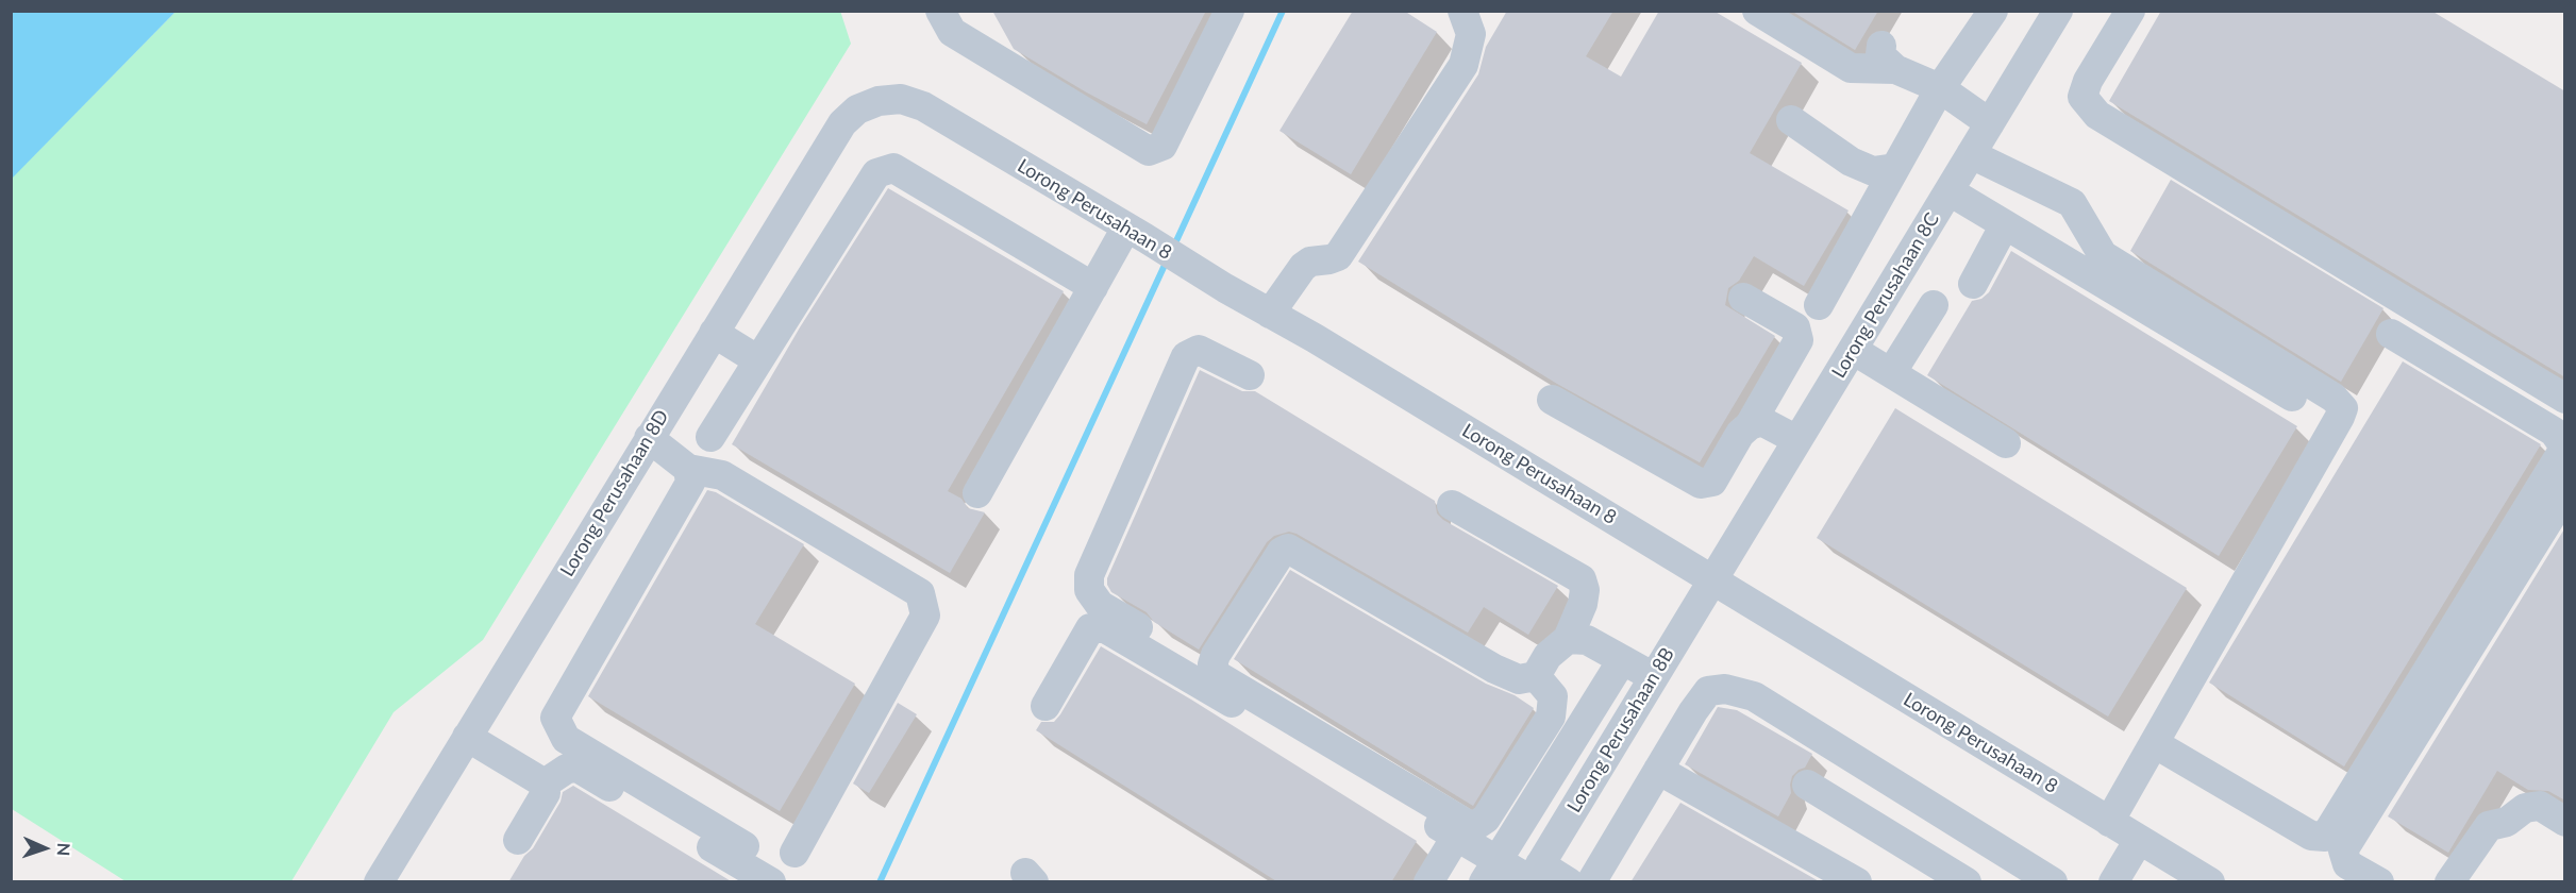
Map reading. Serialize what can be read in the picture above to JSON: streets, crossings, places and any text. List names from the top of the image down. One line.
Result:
{"streets":{"street":["Lorong Perusahaan 8","Lorong Perusahaan 8C","Lorong Perusahaan 8D","Lorong Perusahaan 8B"]},"crossings":[["Lorong Perusahaan 8","Lorong Perusahaan 8C"],["Lorong Perusahaan 8","Lorong Perusahaan 8D"],["Lorong Perusahaan 8","Lorong Perusahaan 8B"],["Lorong Perusahaan 8C","Lorong Perusahaan 8B"]],"north":"right"}
